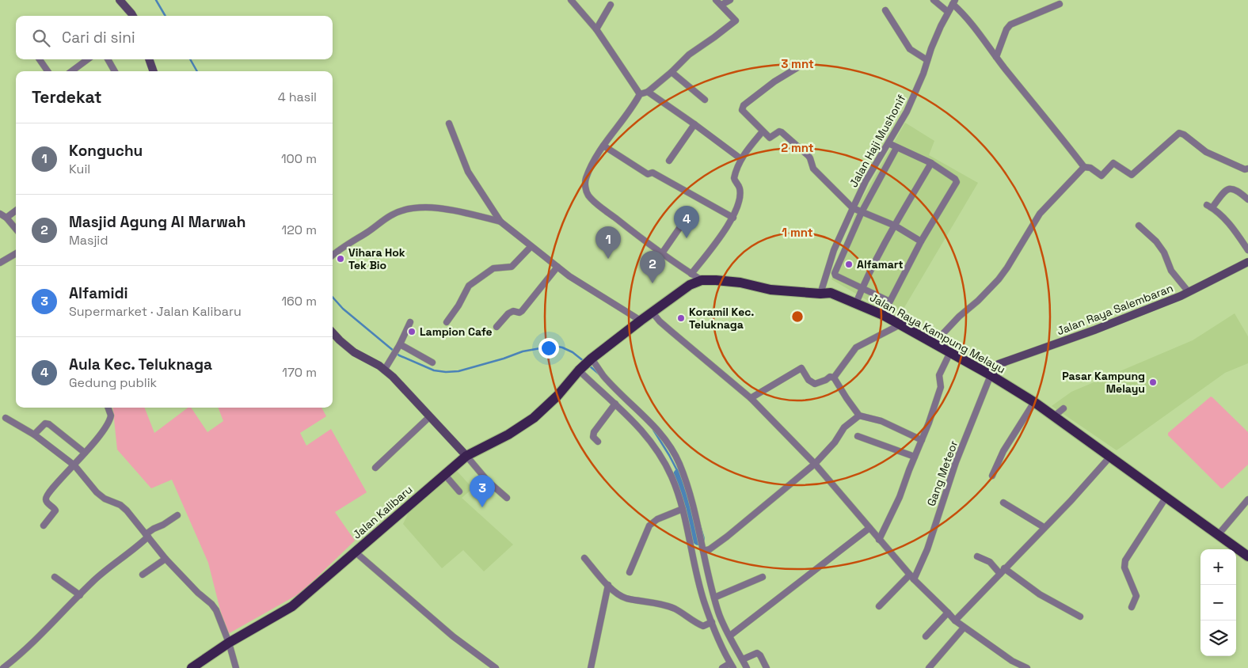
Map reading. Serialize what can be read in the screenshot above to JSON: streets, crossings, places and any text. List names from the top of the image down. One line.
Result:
{"streets":{"main road":["Jalan Raya Salembaran","Jalan Raya Kampung Melayu","Jalan Kalibaru"],"street":["Jalan Haji Mushonif","Gang Meteor"]},"crossings":[["Jalan Haji Mushonif","Jalan Raya Kampung Melayu"],["Jalan Raya Salembaran","Jalan Raya Kampung Melayu"],["Jalan Raya Salembaran","Gang Meteor"],["Jalan Raya Kampung Melayu","Gang Meteor"],["Jalan Raya Kampung Melayu","Jalan Kalibaru"]],"places":["Vihara Hok Tek Bio","Alfamart","Koramil Kec. Teluknaga","Lampion Cafe","Pasar Kampung Melayu"],"page":{"search":"Cari di sini","heading":["Terdekat","4 hasil"],"list":[{"mark":"1","name":"Konguchu","note":"Kuil","value":"100 m"},{"mark":"2","name":"Masjid Agung Al Marwah","note":"Masjid","value":"120 m"},{"mark":"3","name":"Alfamidi","note":"Supermarket · Jalan Kalibaru","value":"160 m"},{"mark":"4","name":"Aula Kec. Teluknaga","note":"Gedung publik","value":"170 m"}],"pins":["4","1","2","3"],"map_buttons":["+","−"]},"rings":["3 mnt","2 mnt","1 mnt"]}
